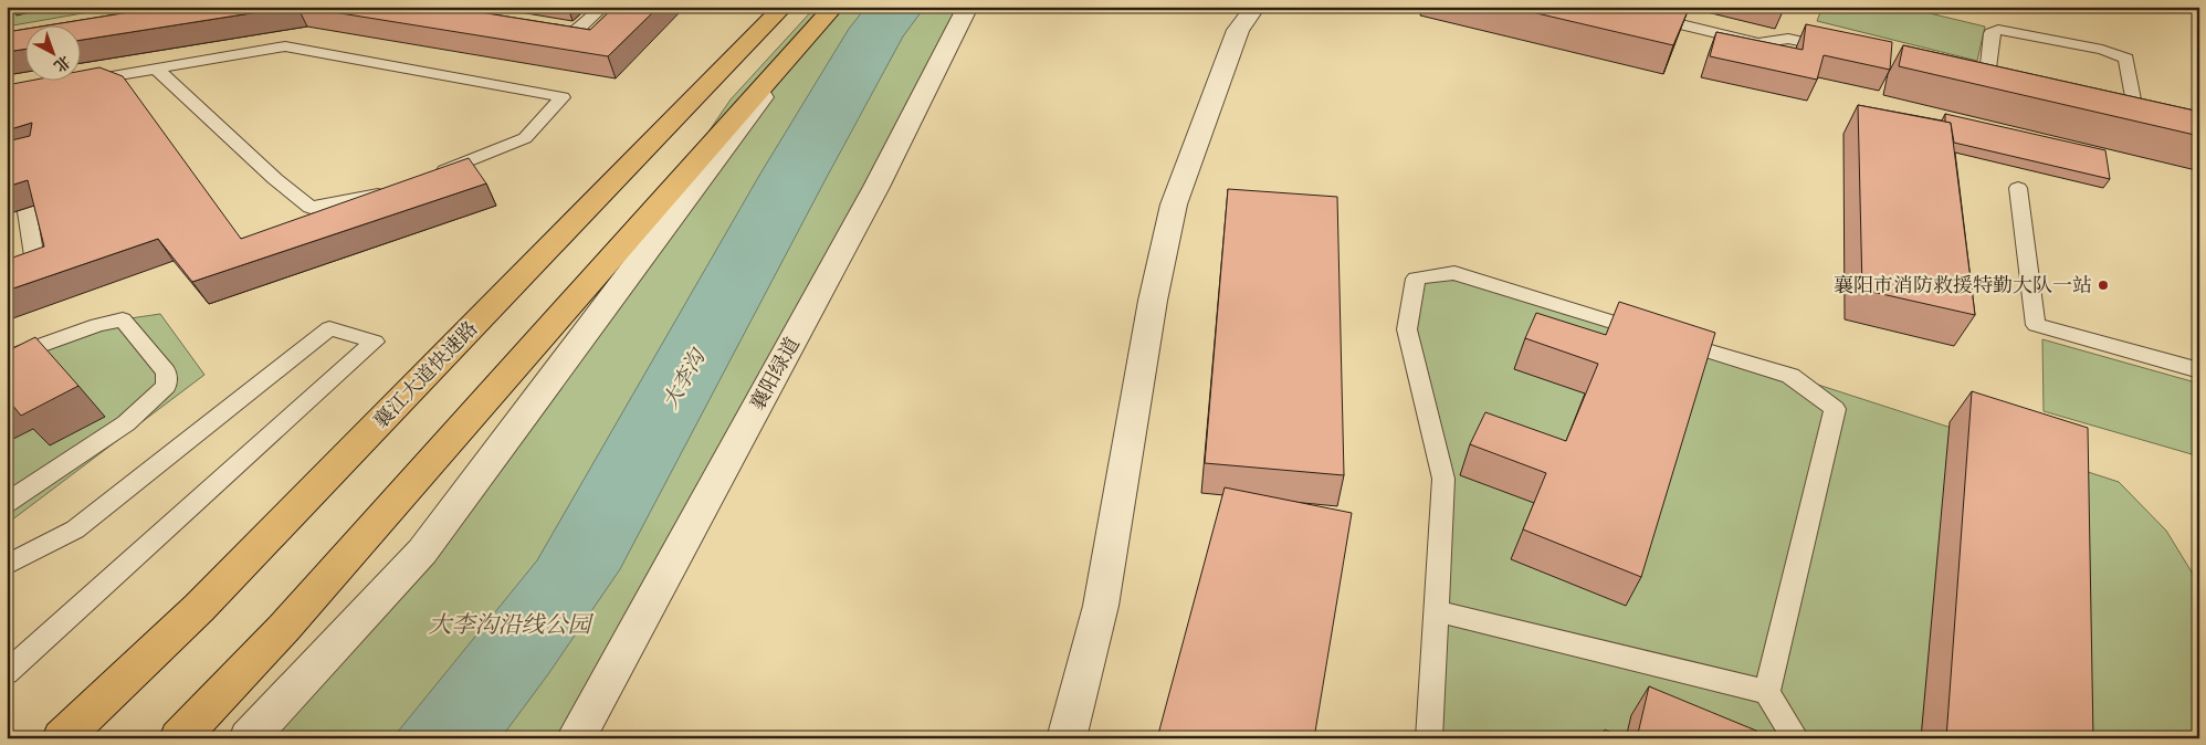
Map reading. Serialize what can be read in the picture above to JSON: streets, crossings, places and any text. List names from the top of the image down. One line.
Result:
{"streets":{"highway":["襄江大道快速路"],"street":["襄阳绿道"]},"water":["大李沟"],"parks":["大李沟沿线公园"],"places":["襄阳市消防救援特勤大队一站"],"north":"bottom right"}
